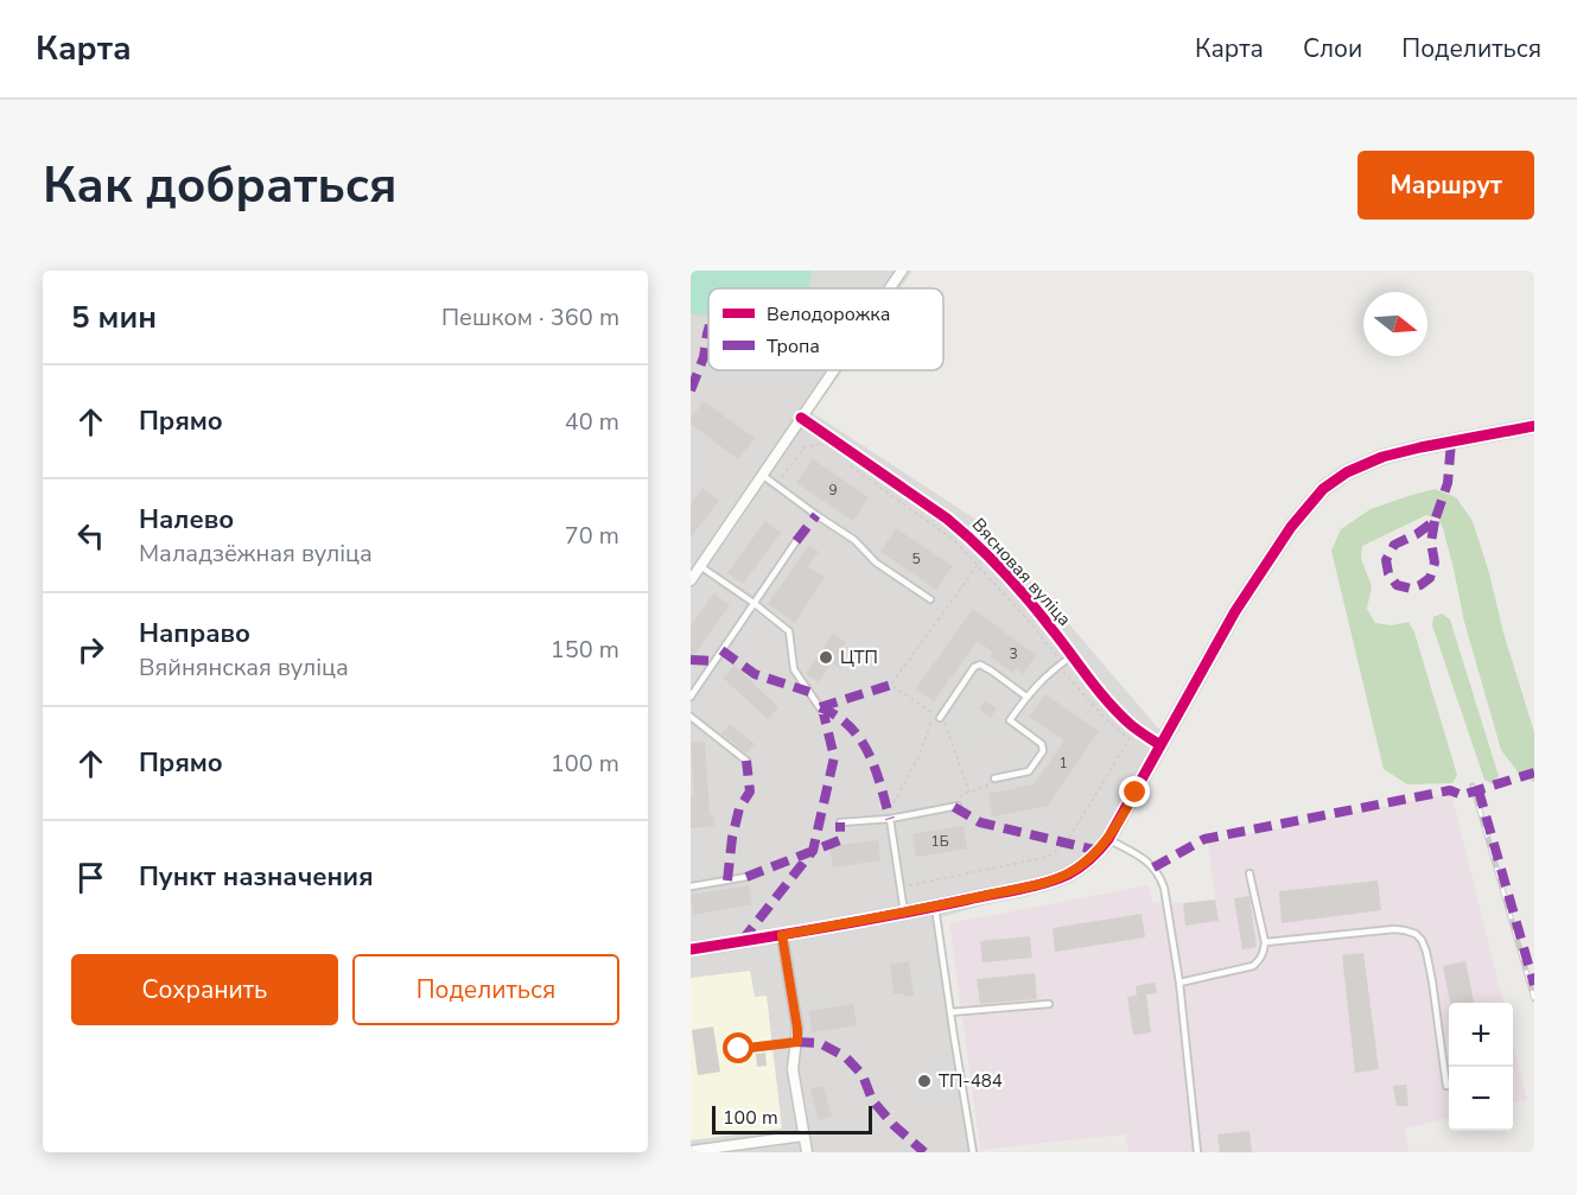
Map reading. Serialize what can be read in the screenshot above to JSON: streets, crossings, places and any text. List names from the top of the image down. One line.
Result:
{"streets":{"street":["Вясновая вуліца"]},"places":["ЦТП","ТП-484"],"house_numbers":["9","5","3","1","1Б"],"legend":["Велодорожка","Тропа"],"scale_bar":"100 m","north":"right","page":{"header":"Карта","nav":["Карта","Слои","Поделиться"],"buttons":["Маршрут",["Сохранить","Поделиться"]],"title":"Как добраться","heading":["5 мин","Пешком · 360 m"],"list":[["Прямо","40 m"],["Налево","Маладзёжная вуліца","70 m"],["Направо","Вяйнянская вуліца","150 m"],["Прямо","100 m"],"Пункт назначения"],"map_buttons":["+","−"],"scale":"100 m"}}
